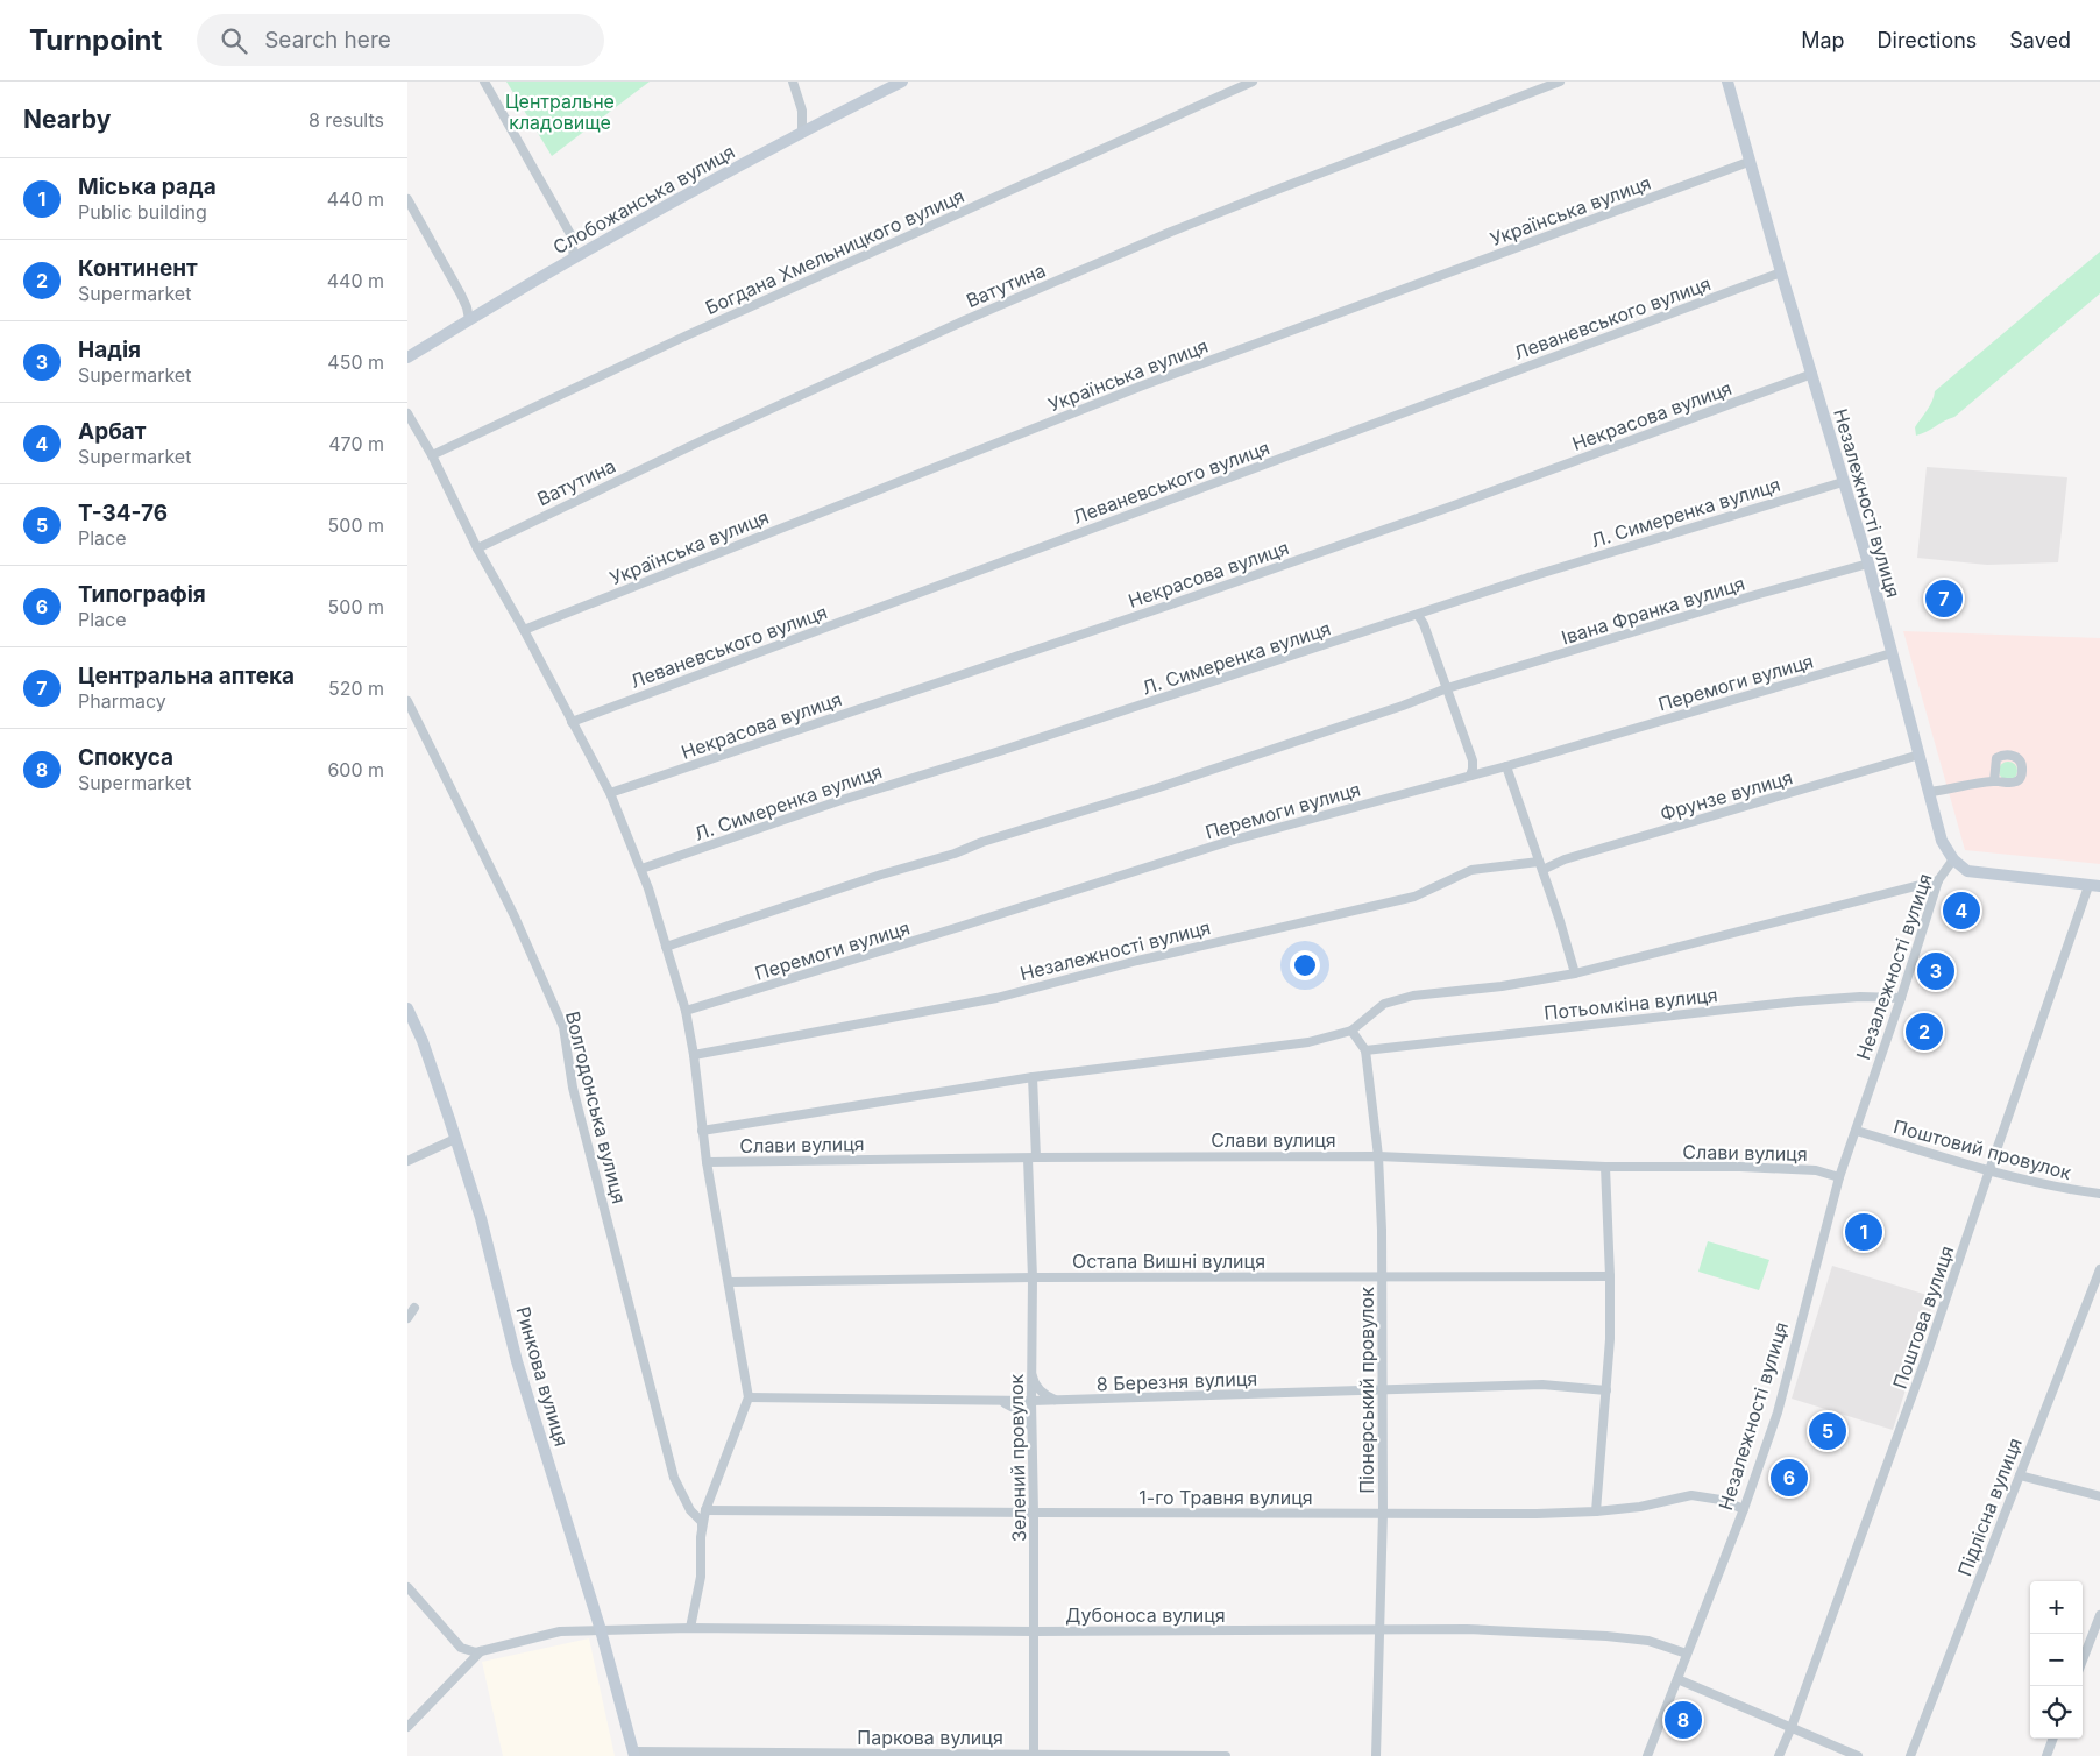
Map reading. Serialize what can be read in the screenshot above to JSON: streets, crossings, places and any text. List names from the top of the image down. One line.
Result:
{"streets":{"main road":["Слобожанська вулиця","Незалежності вулиця","Ринкова вулиця"],"street":["Українська вулиця","Богдана Хмельницкого вулиця","Ватутина","Леваневського вулиця","Некрасова вулиця","Л. Симеренка вулиця","Івана Франка вулиця","Перемоги вулиця","Фрунзе вулиця","Потьомкіна вулиця","Волгодонська вулиця","Слави вулиця","Поштовий провулок","Остапа Вишні вулиця","Поштова вулиця","8 Березня вулиця","Піонерський провулок","Зелений провулок","1-го Травня вулиця","Підлісна вулиця","Дубоноса вулиця","Паркова вулиця"]},"crossings":[["Українська вулиця","Незалежності вулиця"],["Леваневського вулиця","Незалежності вулиця"],["Некрасова вулиця","Незалежності вулиця"],["Незалежності вулиця","Л. Симеренка вулиця"],["Незалежності вулиця","Івана Франка вулиця"],["Незалежності вулиця","Перемоги вулиця"],["Незалежності вулиця","Фрунзе вулиця"],["Незалежності вулиця","Потьомкіна вулиця"],["Незалежності вулиця","Слави вулиця"],["Незалежності вулиця","Поштовий провулок"],["Незалежності вулиця","1-го Травня вулиця"],["Незалежності вулиця","Дубоноса вулиця"],["Потьомкіна вулиця","Піонерський провулок"],["Слави вулиця","Піонерський провулок"],["Слави вулиця","Зелений провулок"],["Поштовий провулок","Поштова вулиця"],["Остапа Вишні вулиця","Піонерський провулок"],["Остапа Вишні вулиця","Зелений провулок"],["Ринкова вулиця","Дубоноса вулиця"],["Ринкова вулиця","Паркова вулиця"],["8 Березня вулиця","Піонерський провулок"],["8 Березня вулиця","Зелений провулок"],["Піонерський провулок","1-го Травня вулиця"],["Піонерський провулок","Дубоноса вулиця"],["Зелений провулок","1-го Травня вулиця"],["Зелений провулок","Дубоноса вулиця"],["Зелений провулок","Паркова вулиця"]],"parks":["Центральне кладовище"],"page":{"header":"Turnpoint","search":"Search here","nav":["Map","Directions","Saved"],"heading":["Nearby","8 results"],"list":[{"mark":"1","name":"Міська рада","note":"Public building","value":"440 m"},{"mark":"2","name":"Континент","note":"Supermarket","value":"440 m"},{"mark":"3","name":"Надiя","note":"Supermarket","value":"450 m"},{"mark":"4","name":"Арбат","note":"Supermarket","value":"470 m"},{"mark":"5","name":"Т-34-76","note":"Place","value":"500 m"},{"mark":"6","name":"Типографія","note":"Place","value":"500 m"},{"mark":"7","name":"Центральна аптека","note":"Pharmacy","value":"520 m"},{"mark":"8","name":"Спокуса","note":"Supermarket","value":"600 m"}],"pins":["7","4","3","2","1","5","6","8"],"map_buttons":["+","−"]}}
